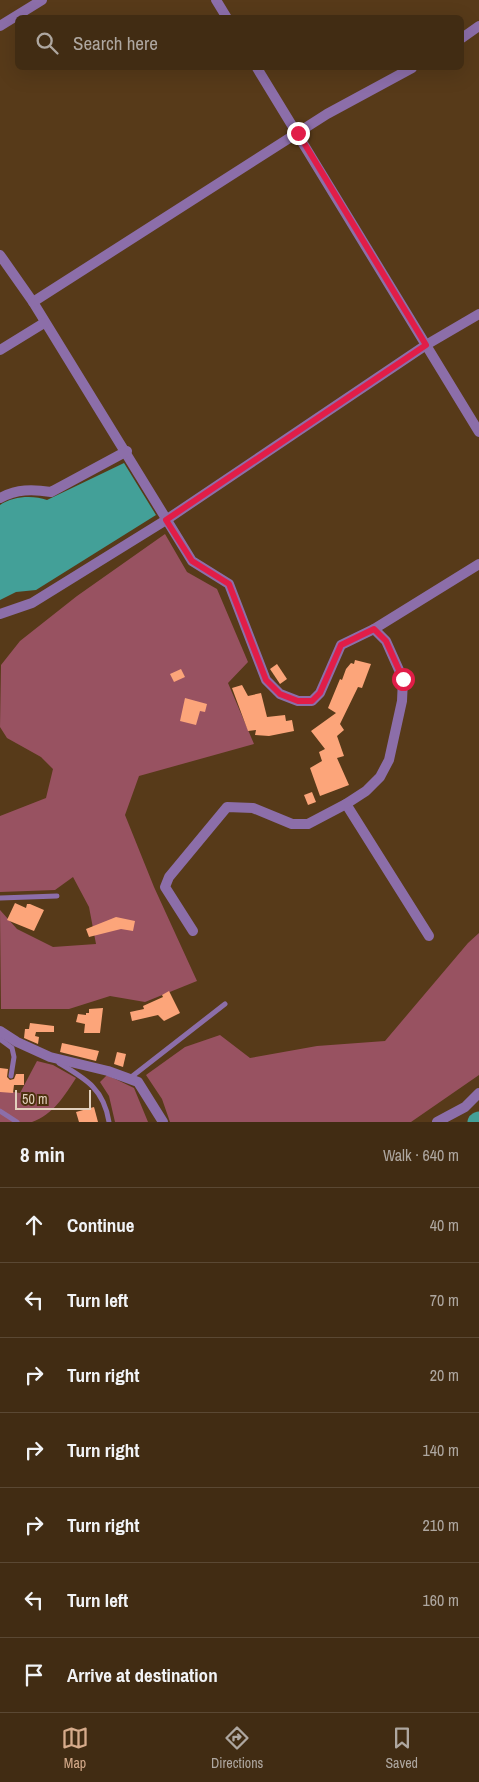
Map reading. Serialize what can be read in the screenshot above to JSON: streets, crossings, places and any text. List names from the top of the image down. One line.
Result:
{"scale_bar":"50 m","page":{"search":"Search here","scale":"50 m","heading":["8 min","Walk · 640 m"],"list":[["Continue","40 m"],["Turn left","70 m"],["Turn right","20 m"],["Turn right","140 m"],["Turn right","210 m"],["Turn left","160 m"],"Arrive at destination"],"nav":["Map","Directions","Saved"]}}
